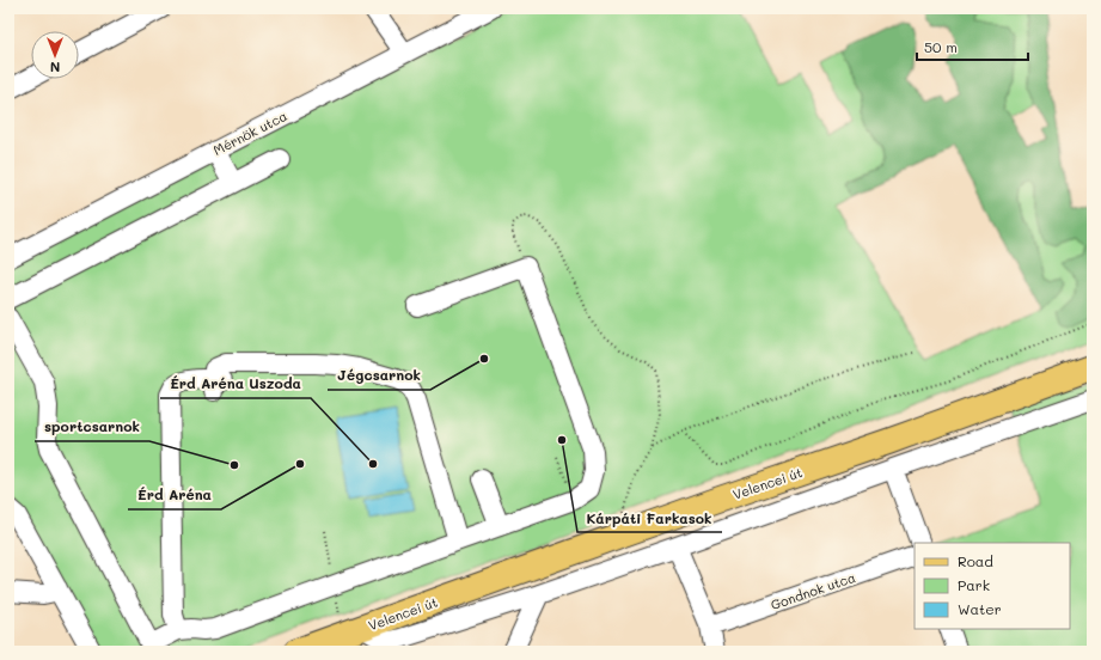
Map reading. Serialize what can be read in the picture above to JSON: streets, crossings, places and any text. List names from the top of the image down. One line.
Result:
{"streets":{"main road":["Velencei út"],"street":["Mérnök utca","Gondnok utca"]},"places":["Jégcsarnok","Kárpáti Farkasok","Érd Aréna","Érd Aréna Uszoda","sportcsarnok"],"legend":["Road","Park","Water"],"scale_bar":"50 m","north":"bottom"}
